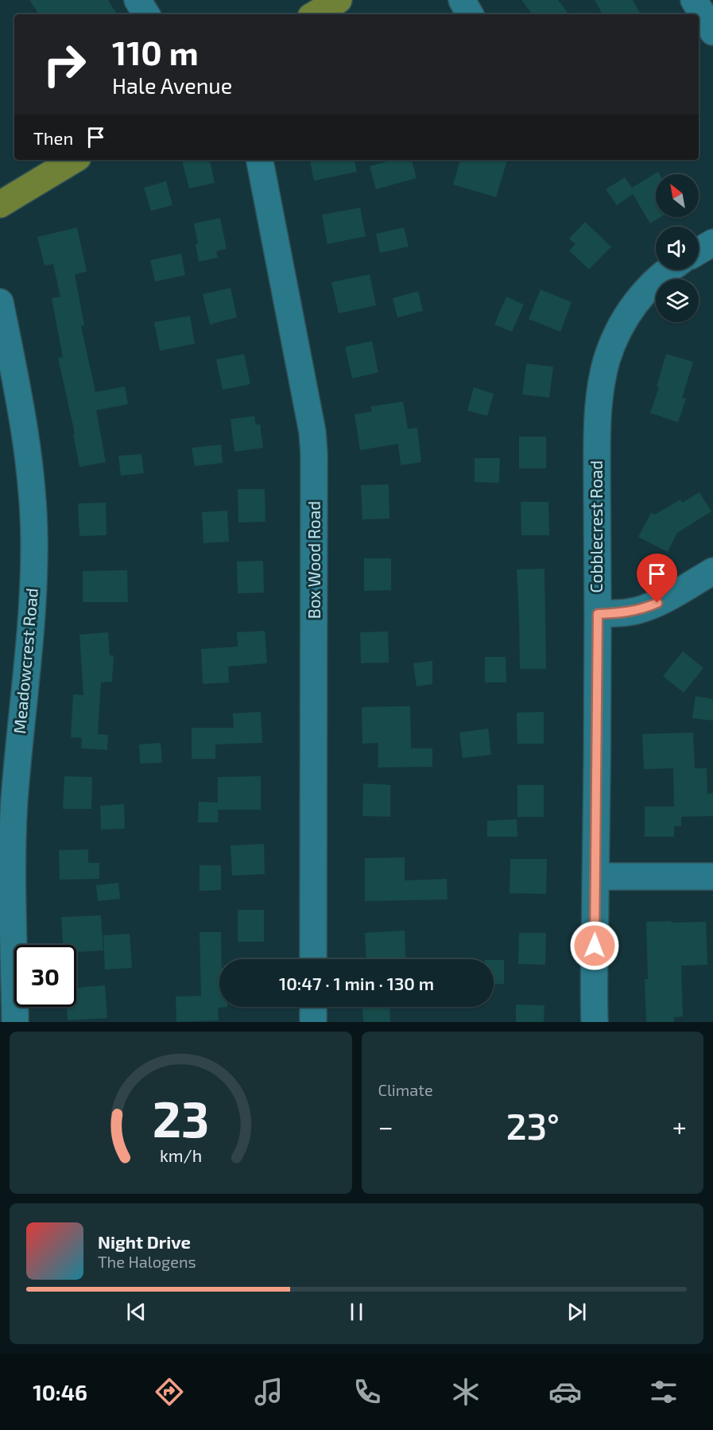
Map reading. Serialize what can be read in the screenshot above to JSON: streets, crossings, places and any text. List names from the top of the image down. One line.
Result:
{"streets":{"street":["Cobblecrest Road","Box Wood Road","Meadowcrest Road"]},"north":"top left","page":{"turn":["110 m","Hale Avenue"],"then":"Then","limit":"30","trip":"10:47 · 1 min · 130 m","tile":"Climate","heat":["−","23°","+"],"song":["Night Drive","The Halogens"],"tabs":"10:46","gauge":["23","km/h"]}}
